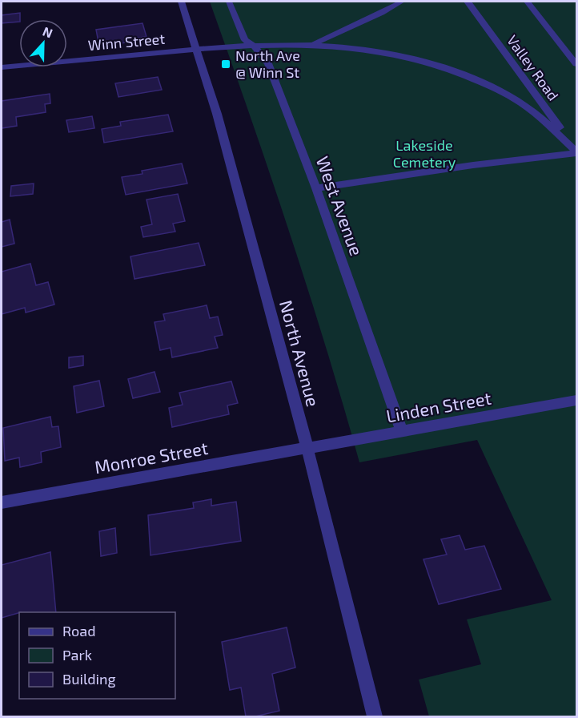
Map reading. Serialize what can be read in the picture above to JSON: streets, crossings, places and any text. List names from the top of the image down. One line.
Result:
{"streets":{"street":["Winn Street","Valley Road","West Avenue","North Avenue","Linden Street","Monroe Street"]},"crossings":[["Winn Street","West Avenue"],["Winn Street","North Avenue"],["West Avenue","Linden Street"],["North Avenue","Linden Street"],["North Avenue","Monroe Street"],["Linden Street","Monroe Street"]],"parks":["Lakeside Cemetery"],"places":{"transit":["North Ave @ Winn St"]},"legend":["Road","Park","Building"],"north":"top"}
